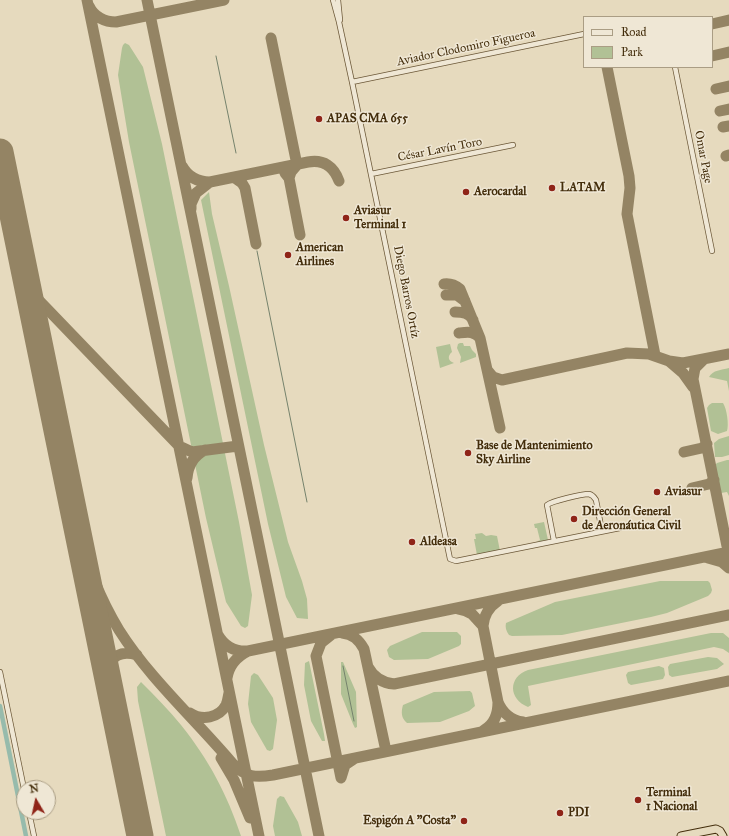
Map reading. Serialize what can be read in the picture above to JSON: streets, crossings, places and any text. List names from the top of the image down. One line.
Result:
{"streets":{"street":["Aviador Clodomiro Figueroa","César Lavín Toro","Omar Page","Diego Barros Ortíz"]},"crossings":[["Aviador Clodomiro Figueroa","Diego Barros Ortíz"],["César Lavín Toro","Diego Barros Ortíz"]],"places":["APAS CMA 655","LATAM","Aerocardal","Aviasur Terminal 1","American Airlines","Base de Mantenimiento Sky Airline","Aviasur","Dirección General de Aeronáutica Civil","Aldeasa","Terminal 1 Nacional","PDI","Espigón A \"Costa\""],"legend":["Road","Park"],"north":"top"}
